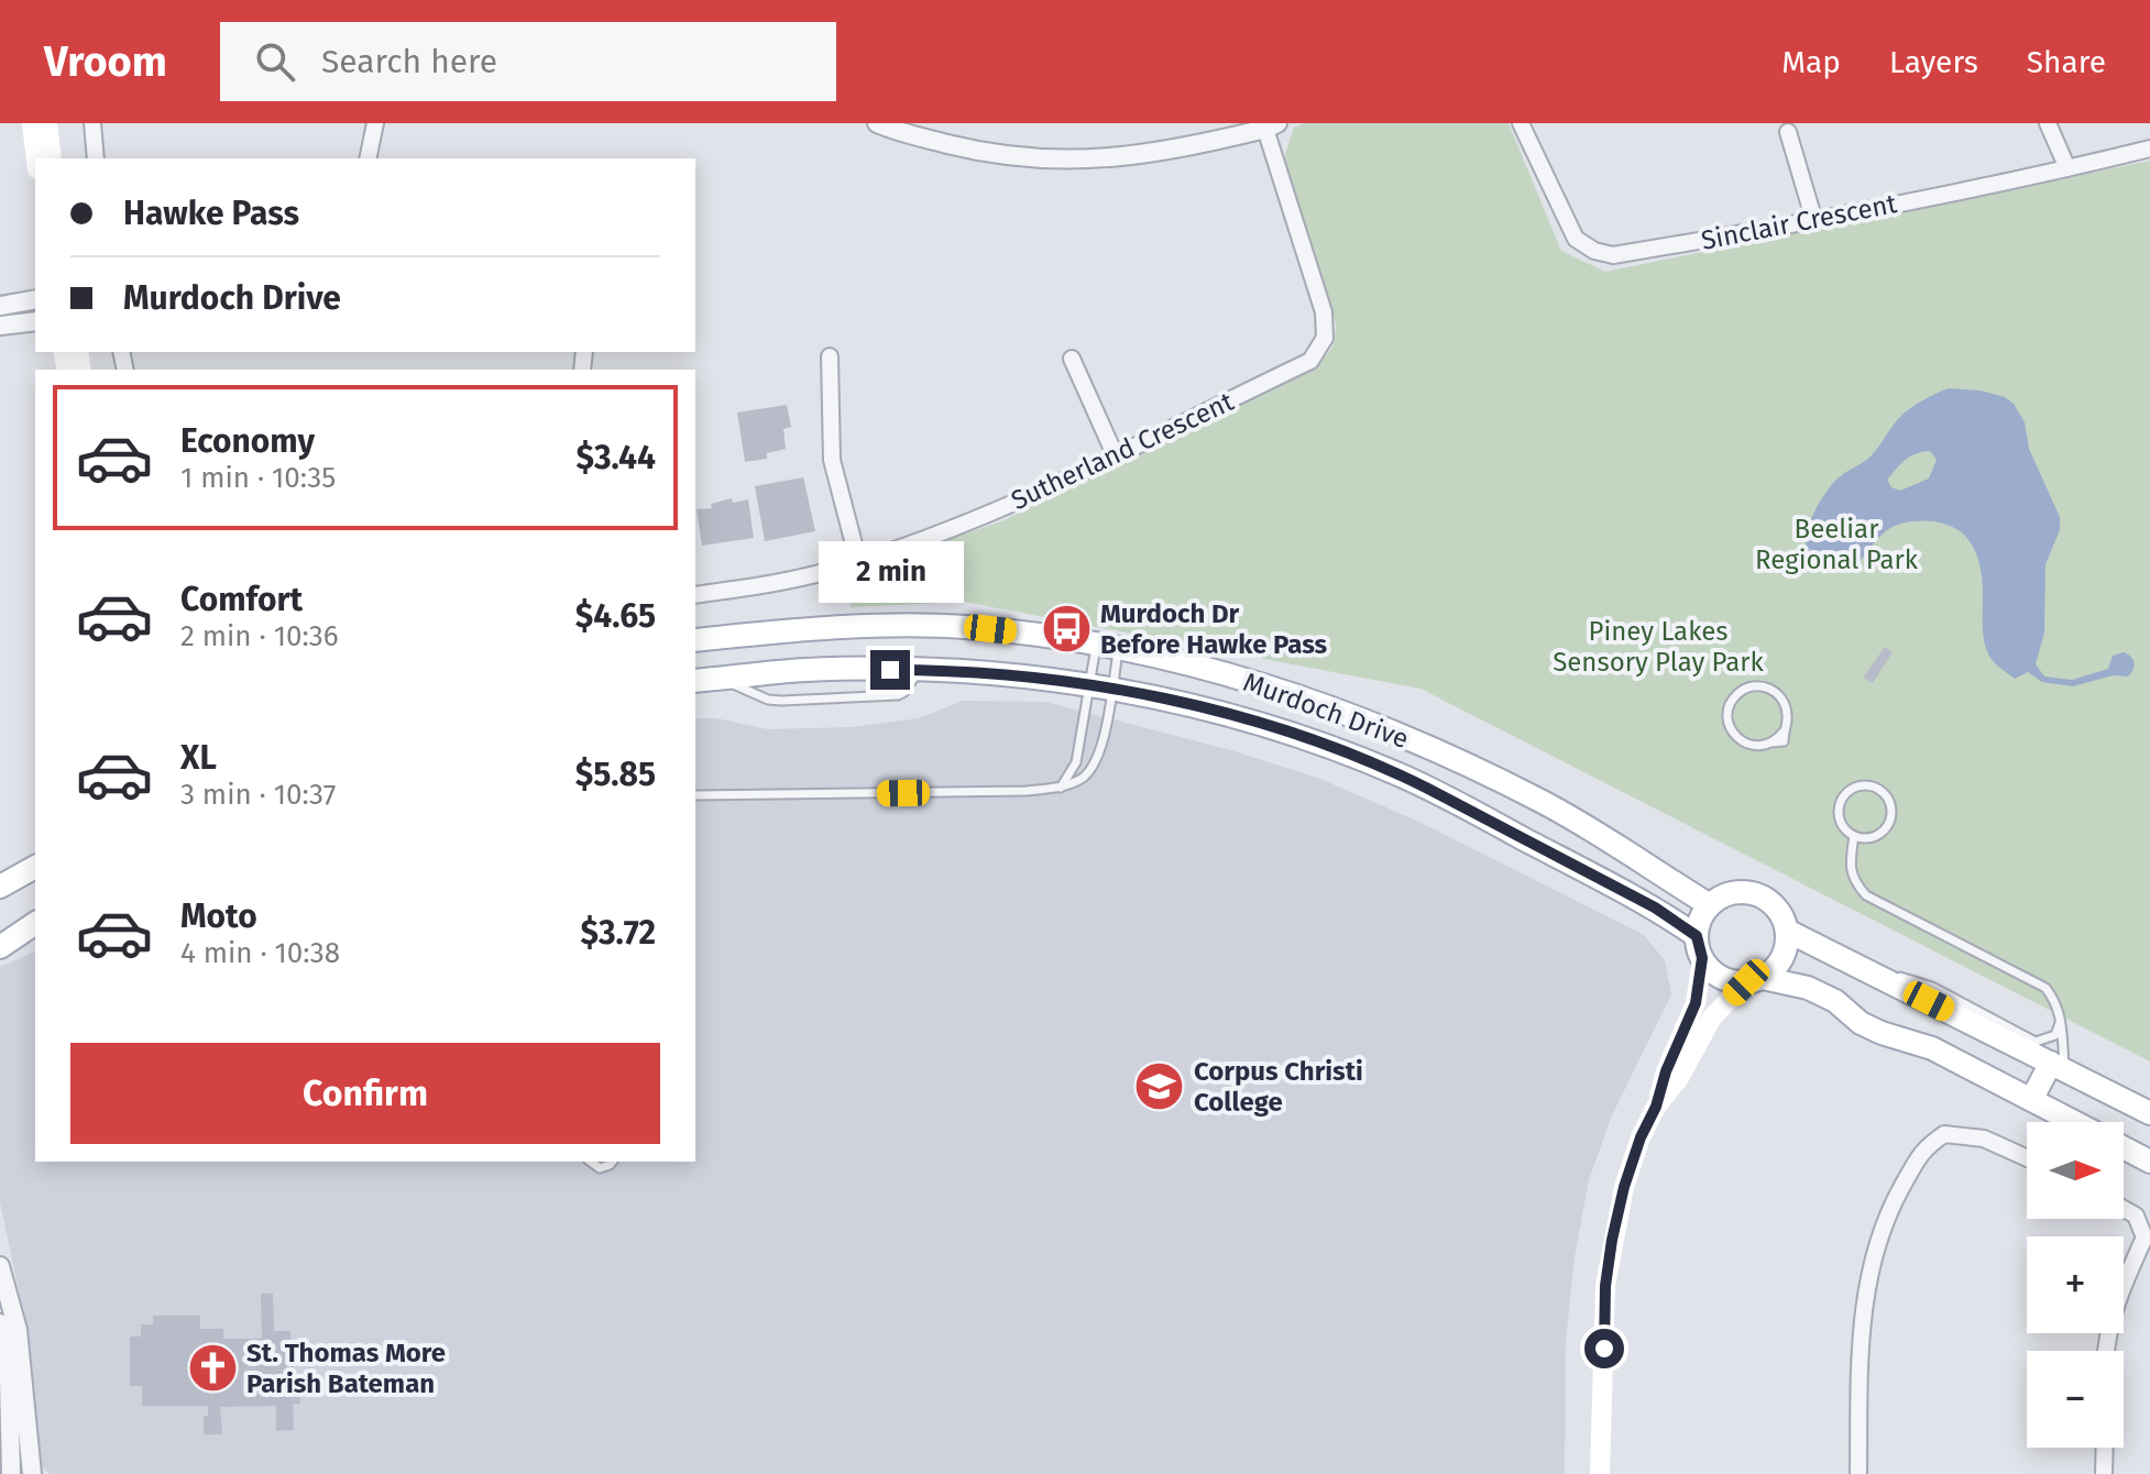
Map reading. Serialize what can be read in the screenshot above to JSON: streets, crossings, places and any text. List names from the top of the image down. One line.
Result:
{"streets":{"main road":["Murdoch Drive"],"street":["Sinclair Crescent","Sutherland Crescent"]},"parks":["Beeliar Regional Park","Piney Lakes Sensory Play Park"],"places":{"bus stop":["Murdoch Dr Before Hawke Pass"],"school or university":["Corpus Christi College"],"church":["St. Thomas More Parish Bateman"]},"north":"right","page":{"header":"Vroom","search":"Search here","nav":["Map","Layers","Share"],"banner":["Hawke Pass","Murdoch Drive"],"list":[{"name":"Economy","note":"1 min · 10:35","value":"$3.44"},{"name":"Comfort","note":"2 min · 10:36","value":"$4.65"},{"name":"XL","note":"3 min · 10:37","value":"$5.85"},{"name":"Moto","note":"4 min · 10:38","value":"$3.72"}],"bubble":"2 min","buttons":"Confirm","map_buttons":["+","−"]}}
